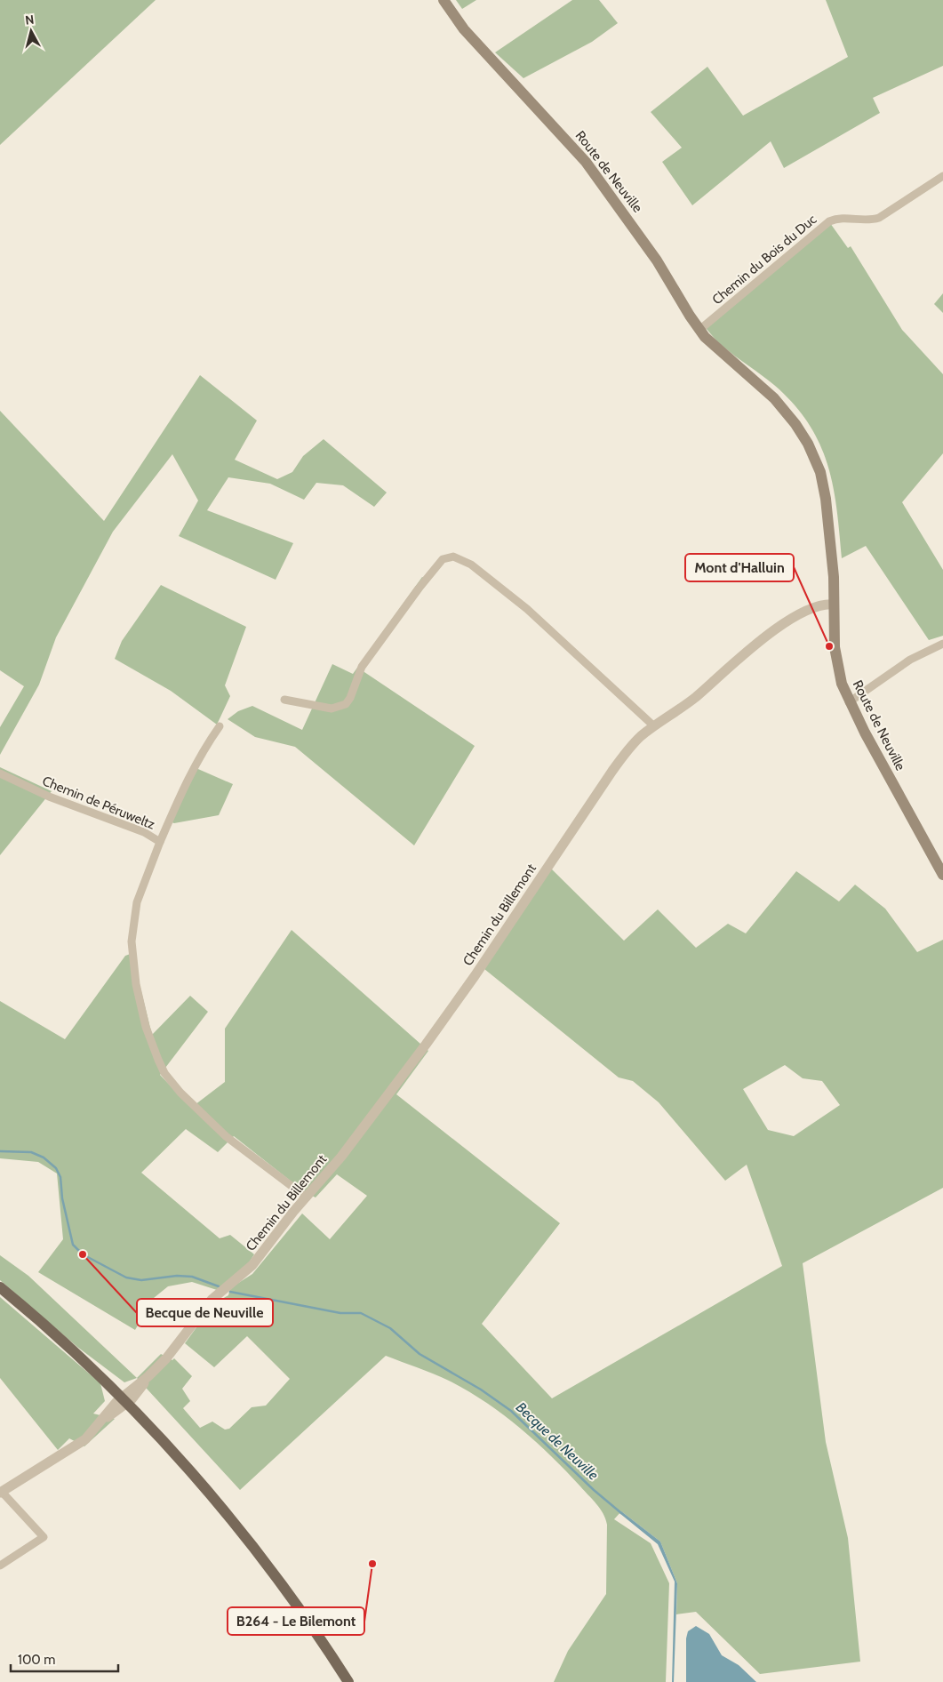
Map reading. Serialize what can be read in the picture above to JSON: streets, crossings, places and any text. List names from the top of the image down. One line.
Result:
{"streets":{"main road":["Route de Neuville"],"street":["Chemin du Bois du Duc","Chemin de Péruweltz","Chemin du Billemont"]},"crossings":[["Route de Neuville","Chemin du Bois du Duc"],["Route de Neuville","Chemin du Billemont"],["Chemin de Péruweltz","Chemin du Billemont"]],"water":["Becque de Neuville"],"places":["Mont d'Halluin","Becque de Neuville","B264 - Le Bilemont"],"scale_bar":"100 m","north":"top"}
